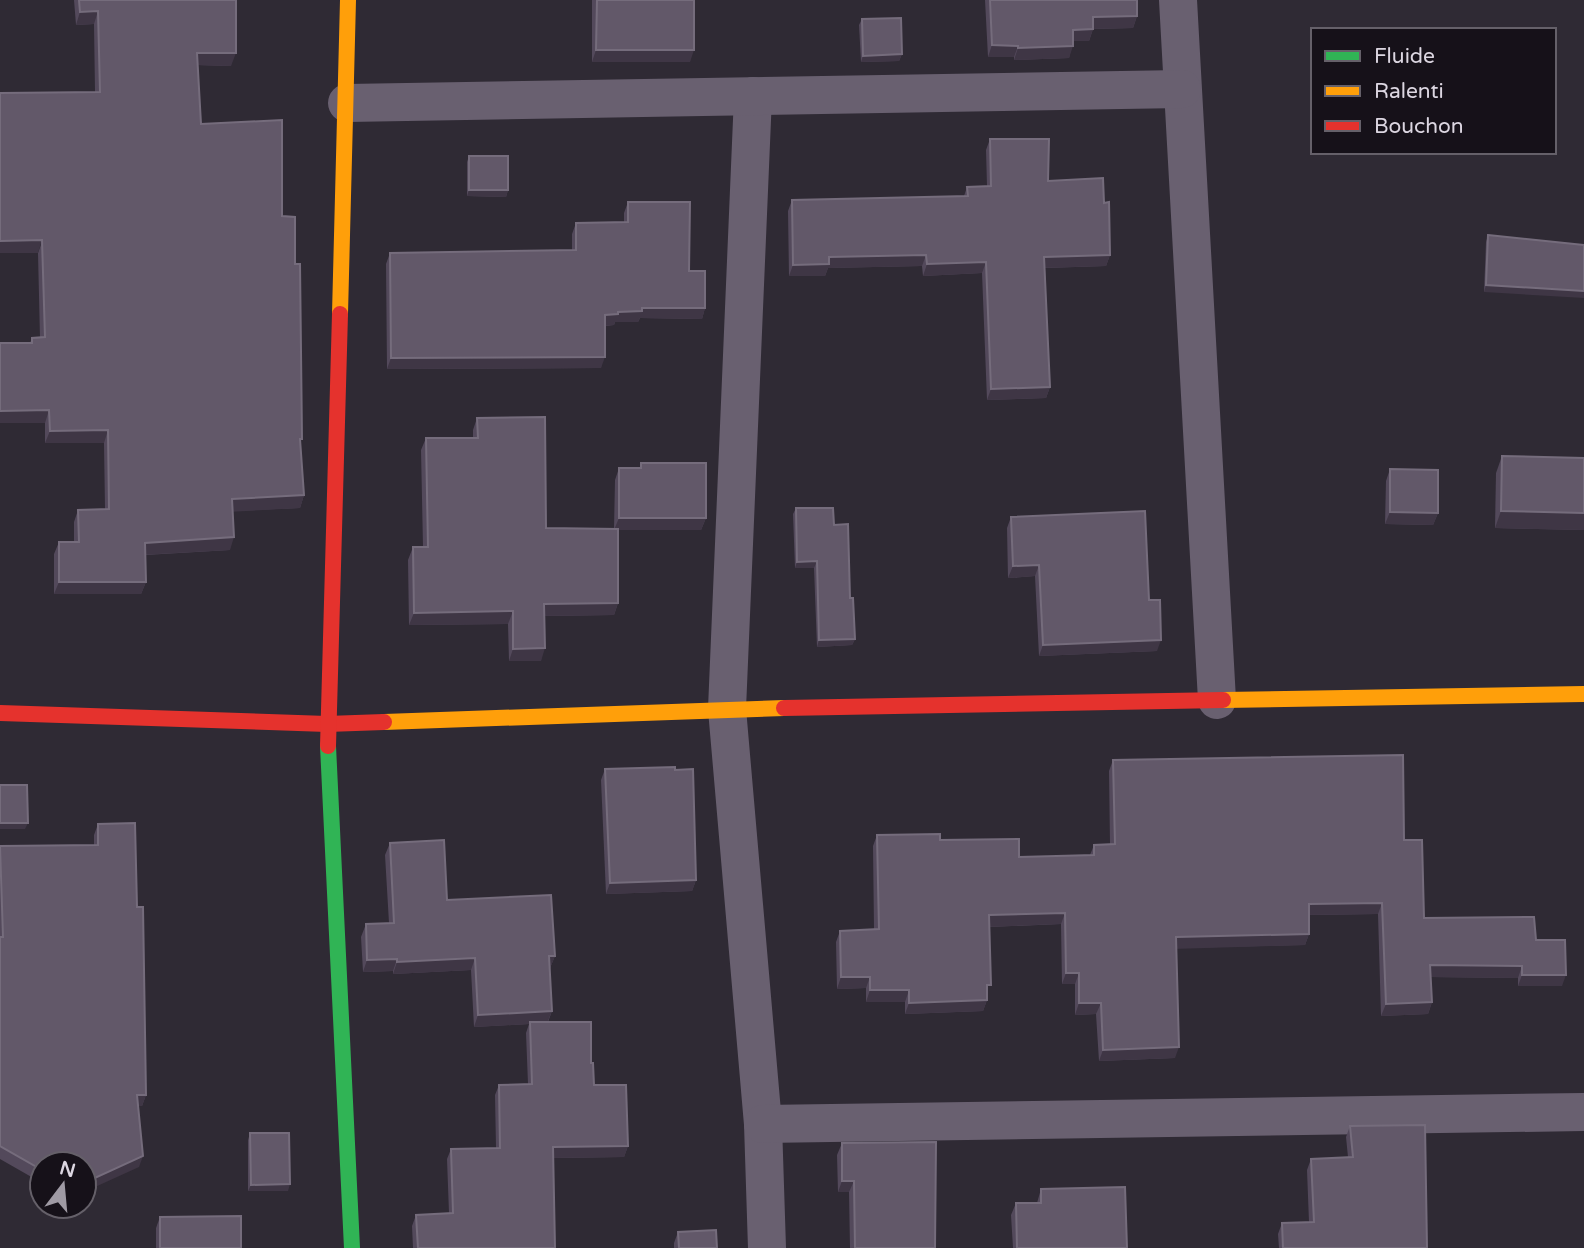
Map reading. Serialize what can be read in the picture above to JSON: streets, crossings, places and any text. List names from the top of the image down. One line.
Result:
{"legend":["Fluide","Ralenti","Bouchon"],"north":"top"}
